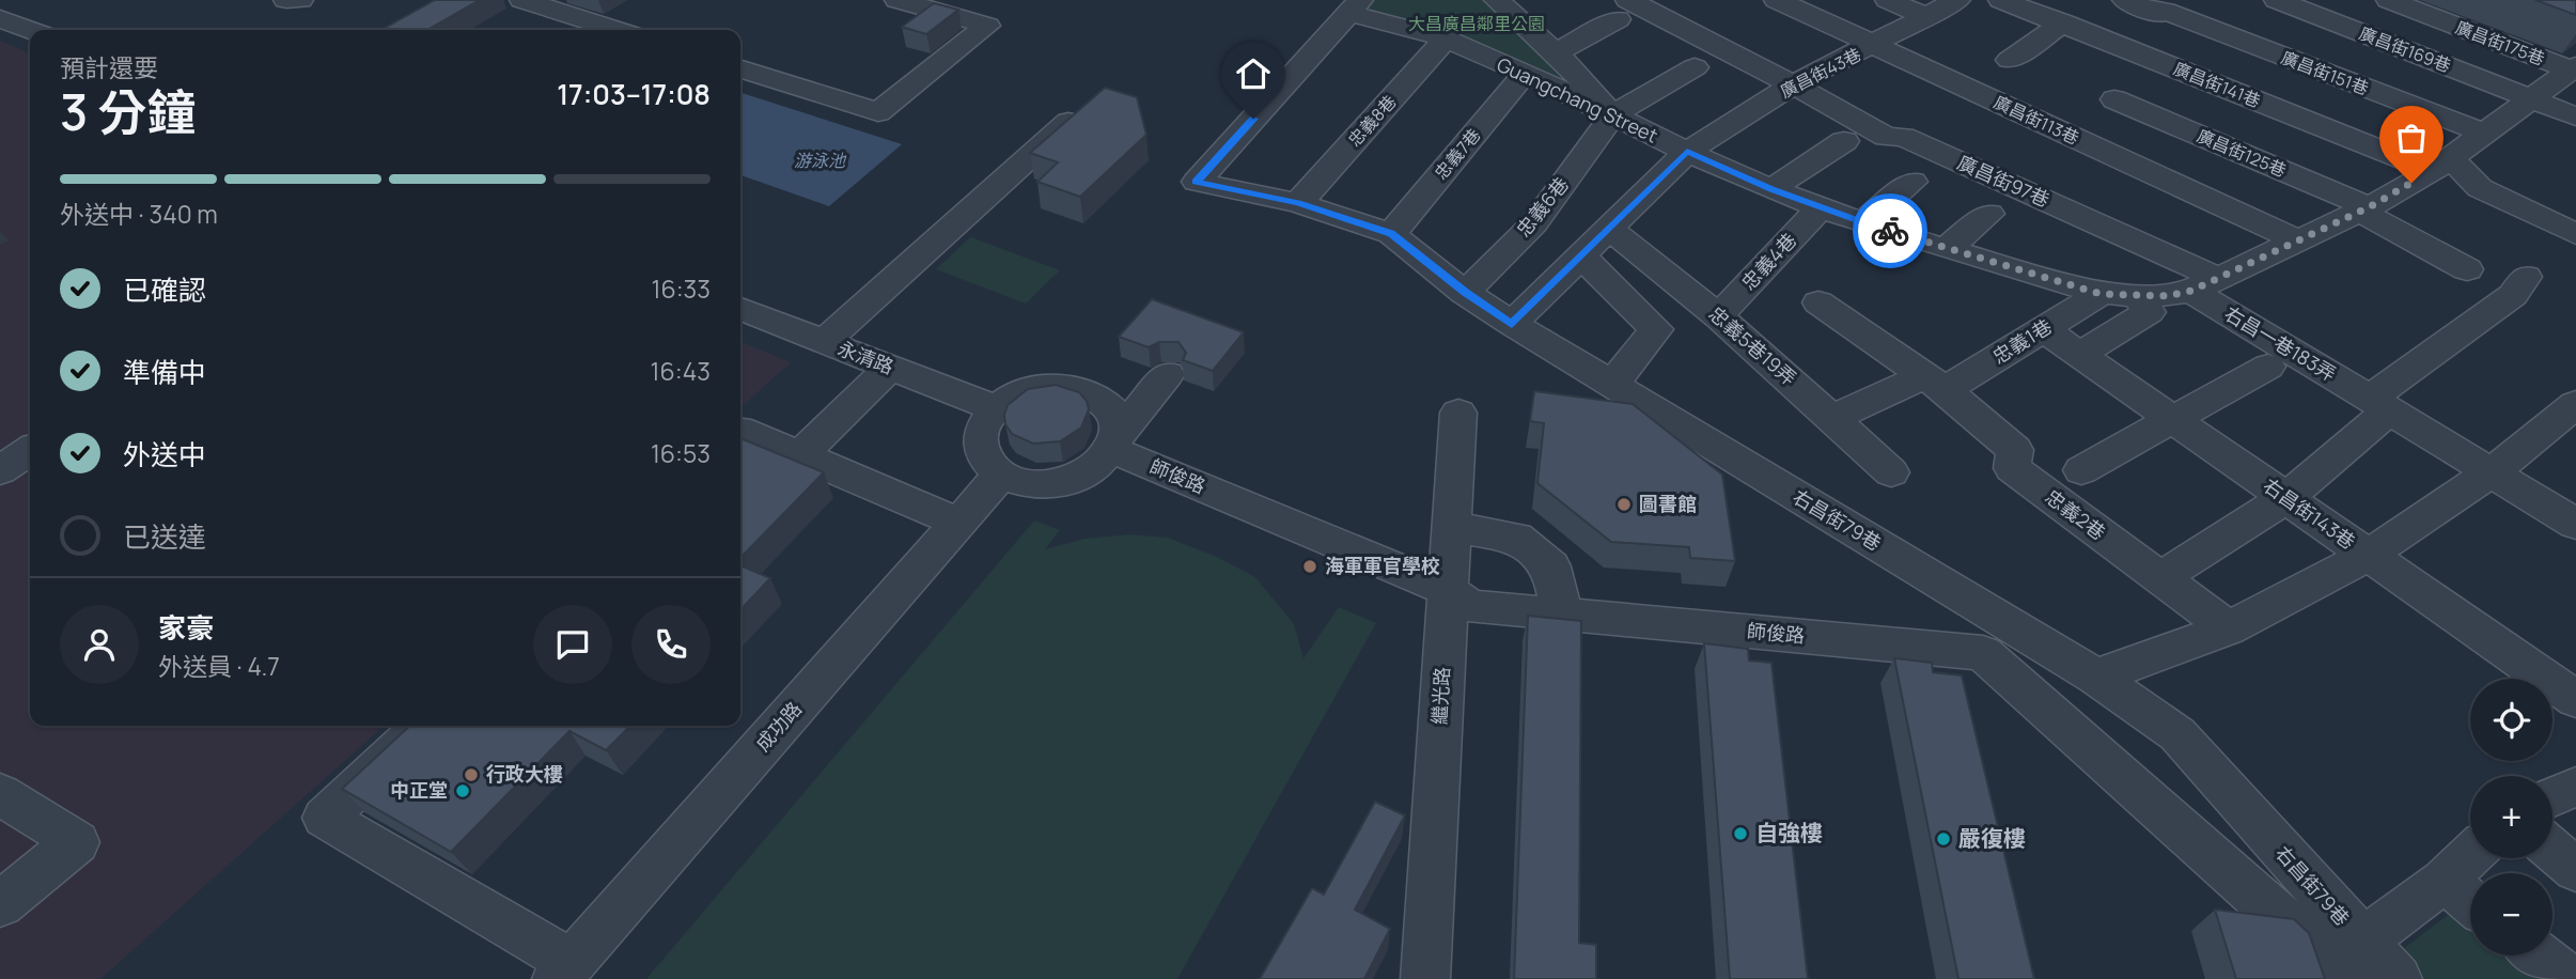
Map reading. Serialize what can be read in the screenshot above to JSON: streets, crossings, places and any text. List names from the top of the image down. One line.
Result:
{"streets":{"street":["廣昌街175巷","廣昌街169巷","廣昌街43巷","廣昌街151巷","廣昌街141巷","Guangchang Street","廣昌街113巷","忠義8巷","廣昌街125巷","忠義7巷","廣昌街97巷","忠義6巷","忠義4巷","忠義1巷","右昌一巷183弄","忠義5巷19弄","永清路","師俊路","右昌街143巷","忠義2巷","右昌街79巷","繼光路","成功路"]},"crossings":[["廣昌街175巷","Guangchang Street"],["廣昌街169巷","Guangchang Street"],["廣昌街43巷","Guangchang Street"],["廣昌街43巷","廣昌街113巷"],["廣昌街43巷","廣昌街97巷"],["廣昌街43巷","忠義5巷19弄"],["廣昌街43巷","右昌街79巷"],["廣昌街151巷","Guangchang Street"],["廣昌街141巷","Guangchang Street"],["Guangchang Street","廣昌街113巷"],["Guangchang Street","忠義8巷"],["Guangchang Street","廣昌街125巷"],["Guangchang Street","忠義7巷"],["Guangchang Street","廣昌街97巷"],["Guangchang Street","忠義6巷"],["Guangchang Street","忠義4巷"],["Guangchang Street","忠義1巷"],["Guangchang Street","右昌一巷183弄"],["Guangchang Street","右昌街79巷"],["忠義8巷","右昌街79巷"],["忠義7巷","右昌街79巷"],["廣昌街97巷","右昌一巷183弄"],["忠義6巷","右昌街79巷"],["忠義4巷","忠義5巷19弄"],["忠義1巷","忠義5巷19弄"],["忠義1巷","右昌街143巷"],["忠義1巷","忠義2巷"],["永清路","師俊路"],["永清路","成功路"],["師俊路","右昌街79巷"],["師俊路","繼光路"],["師俊路","成功路"]],"water":["游泳池"],"parks":["大昌廣昌鄰里公園"],"places":["圖書館","海軍軍官學校","行政大樓","中正堂","自強樓","嚴復樓"],"page":{"heading":["3 分鐘","預計還要","17:03–17:08"],"panel":["家豪","外送員 · 4.7"],"bar":"外送中 · 340 m","list":[["已確認","16:33"],["準備中","16:43"],["外送中","16:53"],"已送達"],"map_buttons":["+","−"]}}
